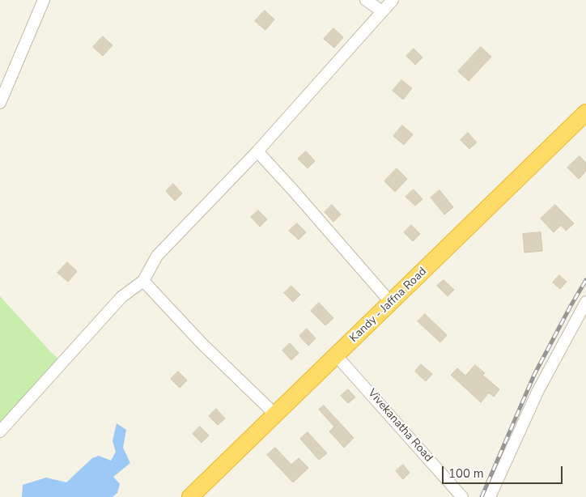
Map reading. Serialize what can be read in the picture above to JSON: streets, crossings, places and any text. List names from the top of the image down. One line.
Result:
{"streets":{"highway":["Kandy - Jaffna Road"],"street":["Vivekanatha Road"]},"crossings":[["Kandy - Jaffna Road","Vivekanatha Road"]],"scale_bar":"100 m"}
